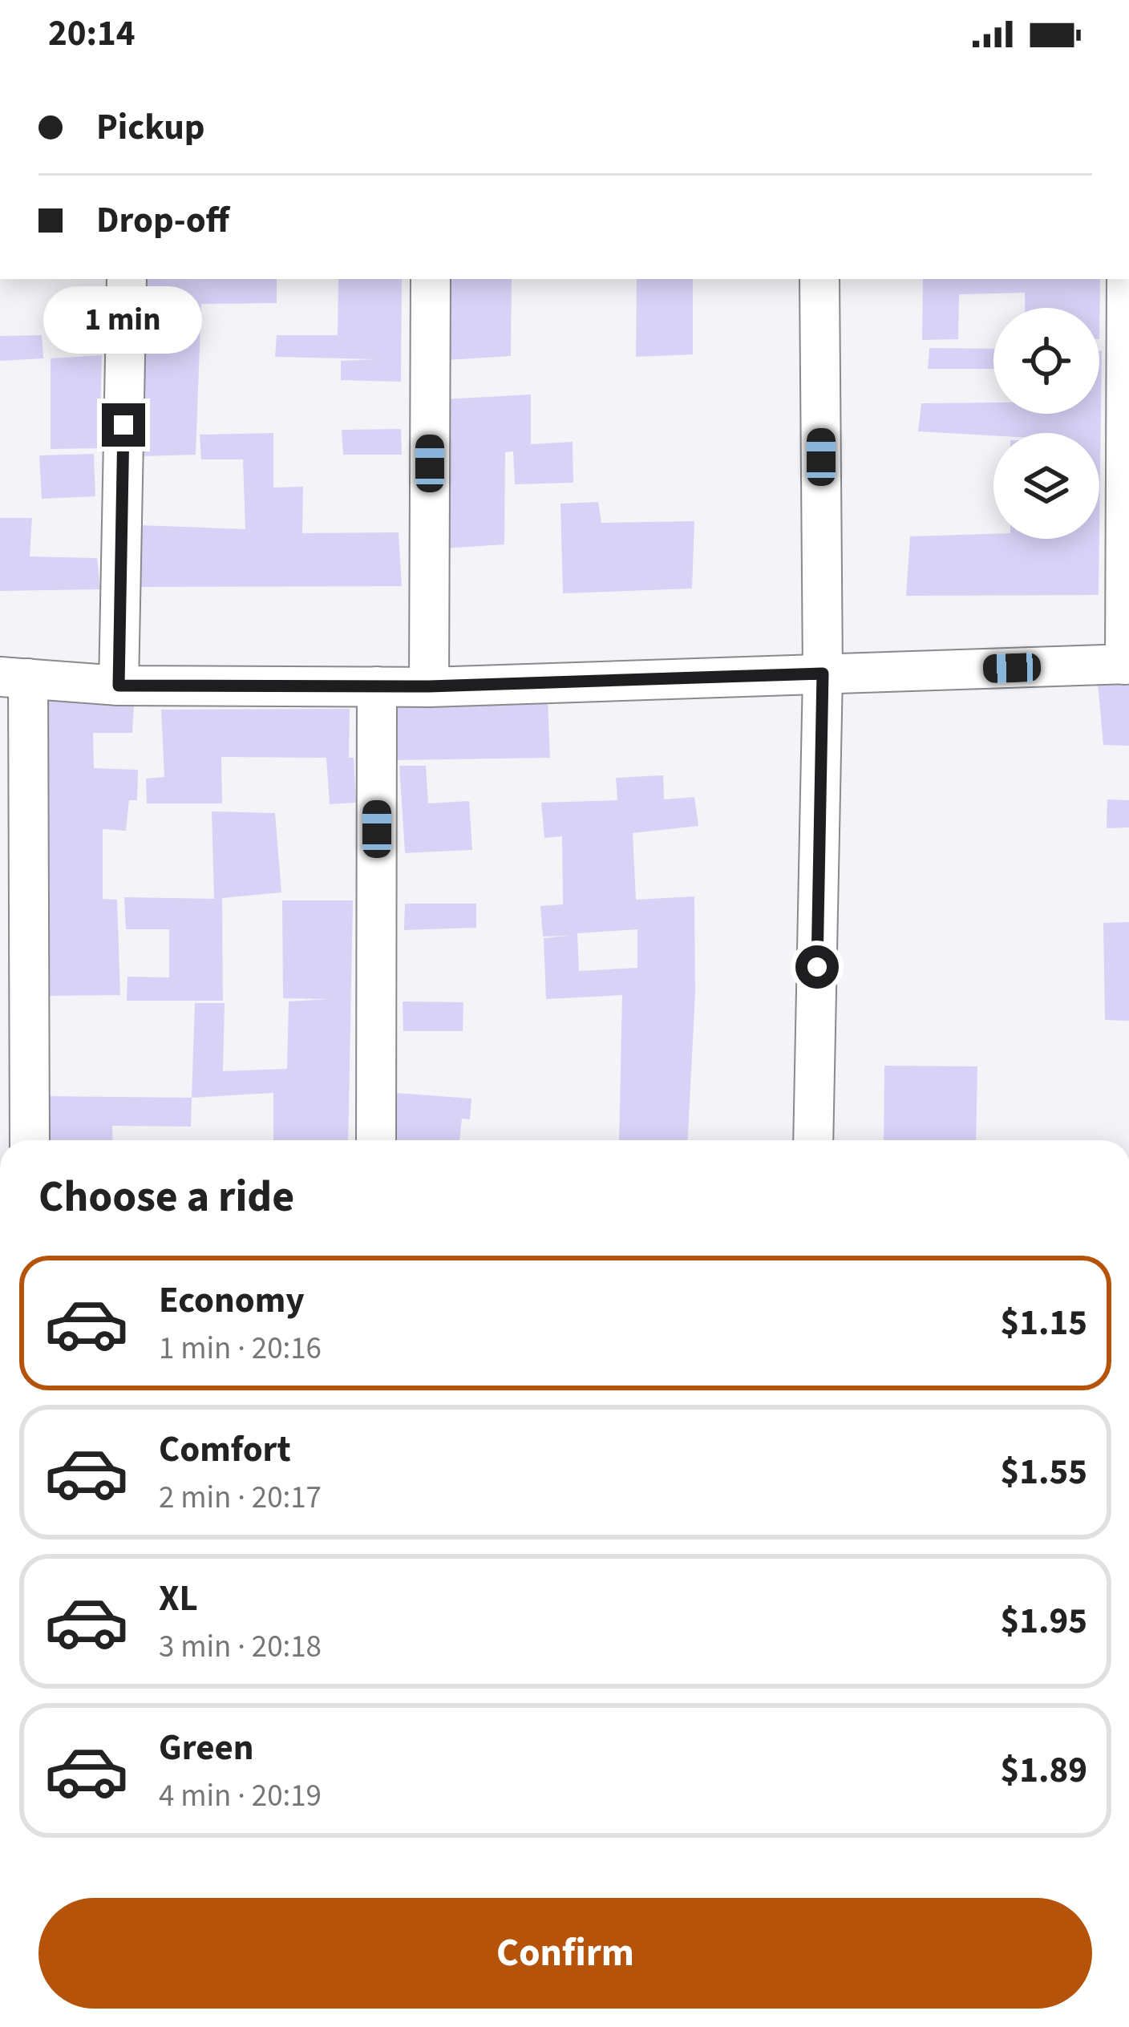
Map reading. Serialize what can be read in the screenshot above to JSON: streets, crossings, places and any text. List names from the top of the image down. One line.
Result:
{"page":{"status":"20:14","banner":["Pickup","Drop-off"],"bubble":"1 min","heading":"Choose a ride","list":[{"name":"Economy","note":"1 min · 20:16","value":"$1.15"},{"name":"Comfort","note":"2 min · 20:17","value":"$1.55"},{"name":"XL","note":"3 min · 20:18","value":"$1.95"},{"name":"Green","note":"4 min · 20:19","value":"$1.89"}],"buttons":"Confirm"}}
